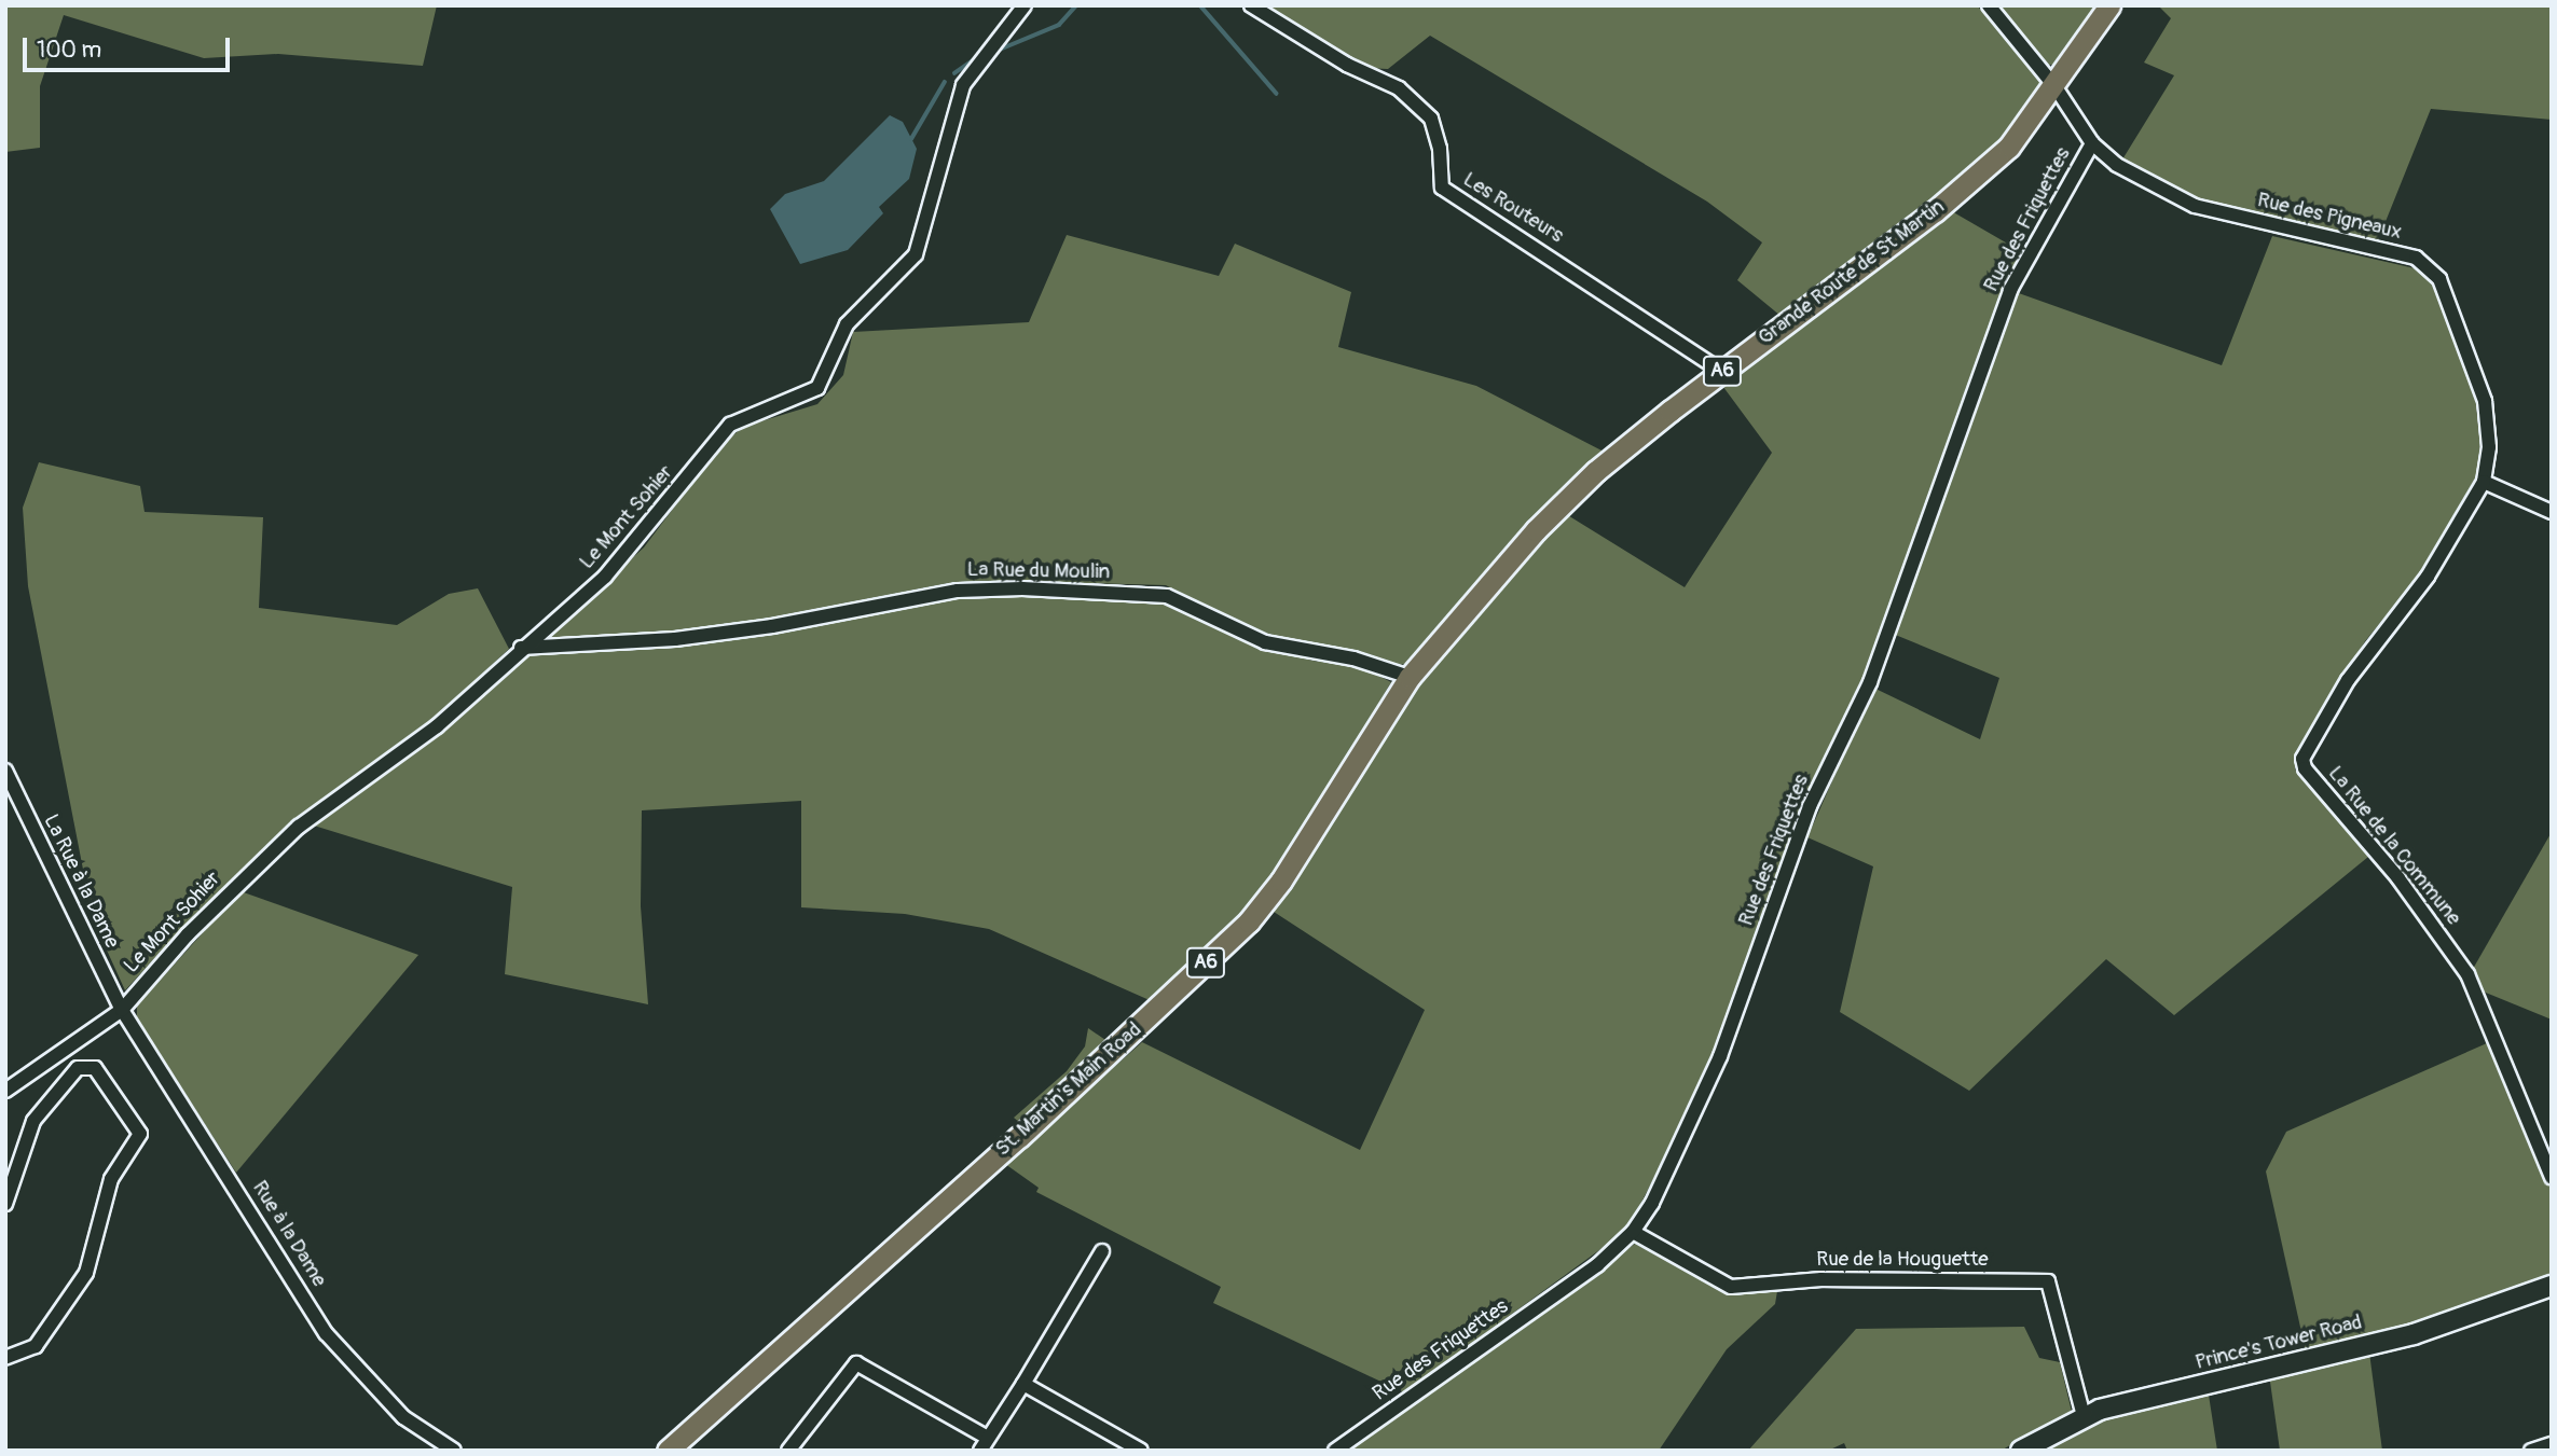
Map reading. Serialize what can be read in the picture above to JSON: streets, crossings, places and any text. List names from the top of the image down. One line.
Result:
{"streets":{"main road":["Grande Route de St Martin","A6","St. Martin's Main Road","Prince's Tower Road"],"street":["Les Routeurs","Rue des Pigneaux","Rue des Friquettes","Le Mont Sohier","La Rue du Moulin","La Rue de la Commune","La Rue à la Dame","Rue à la Dame","Rue de la Houguette"]},"crossings":[["Les Routeurs","Grande Route de St Martin"],["Rue des Pigneaux","Rue des Friquettes"],["Rue des Pigneaux","Grande Route de St Martin"],["Rue des Pigneaux","La Rue de la Commune"],["Rue des Friquettes","Rue de la Houguette"],["Grande Route de St Martin","La Rue du Moulin"],["Grande Route de St Martin","St. Martin's Main Road"],["Le Mont Sohier","La Rue du Moulin"],["Le Mont Sohier","La Rue à la Dame"],["Le Mont Sohier","Rue à la Dame"],["La Rue du Moulin","St. Martin's Main Road"],["La Rue à la Dame","Rue à la Dame"],["Rue de la Houguette","Prince's Tower Road"]],"scale_bar":"100 m"}
